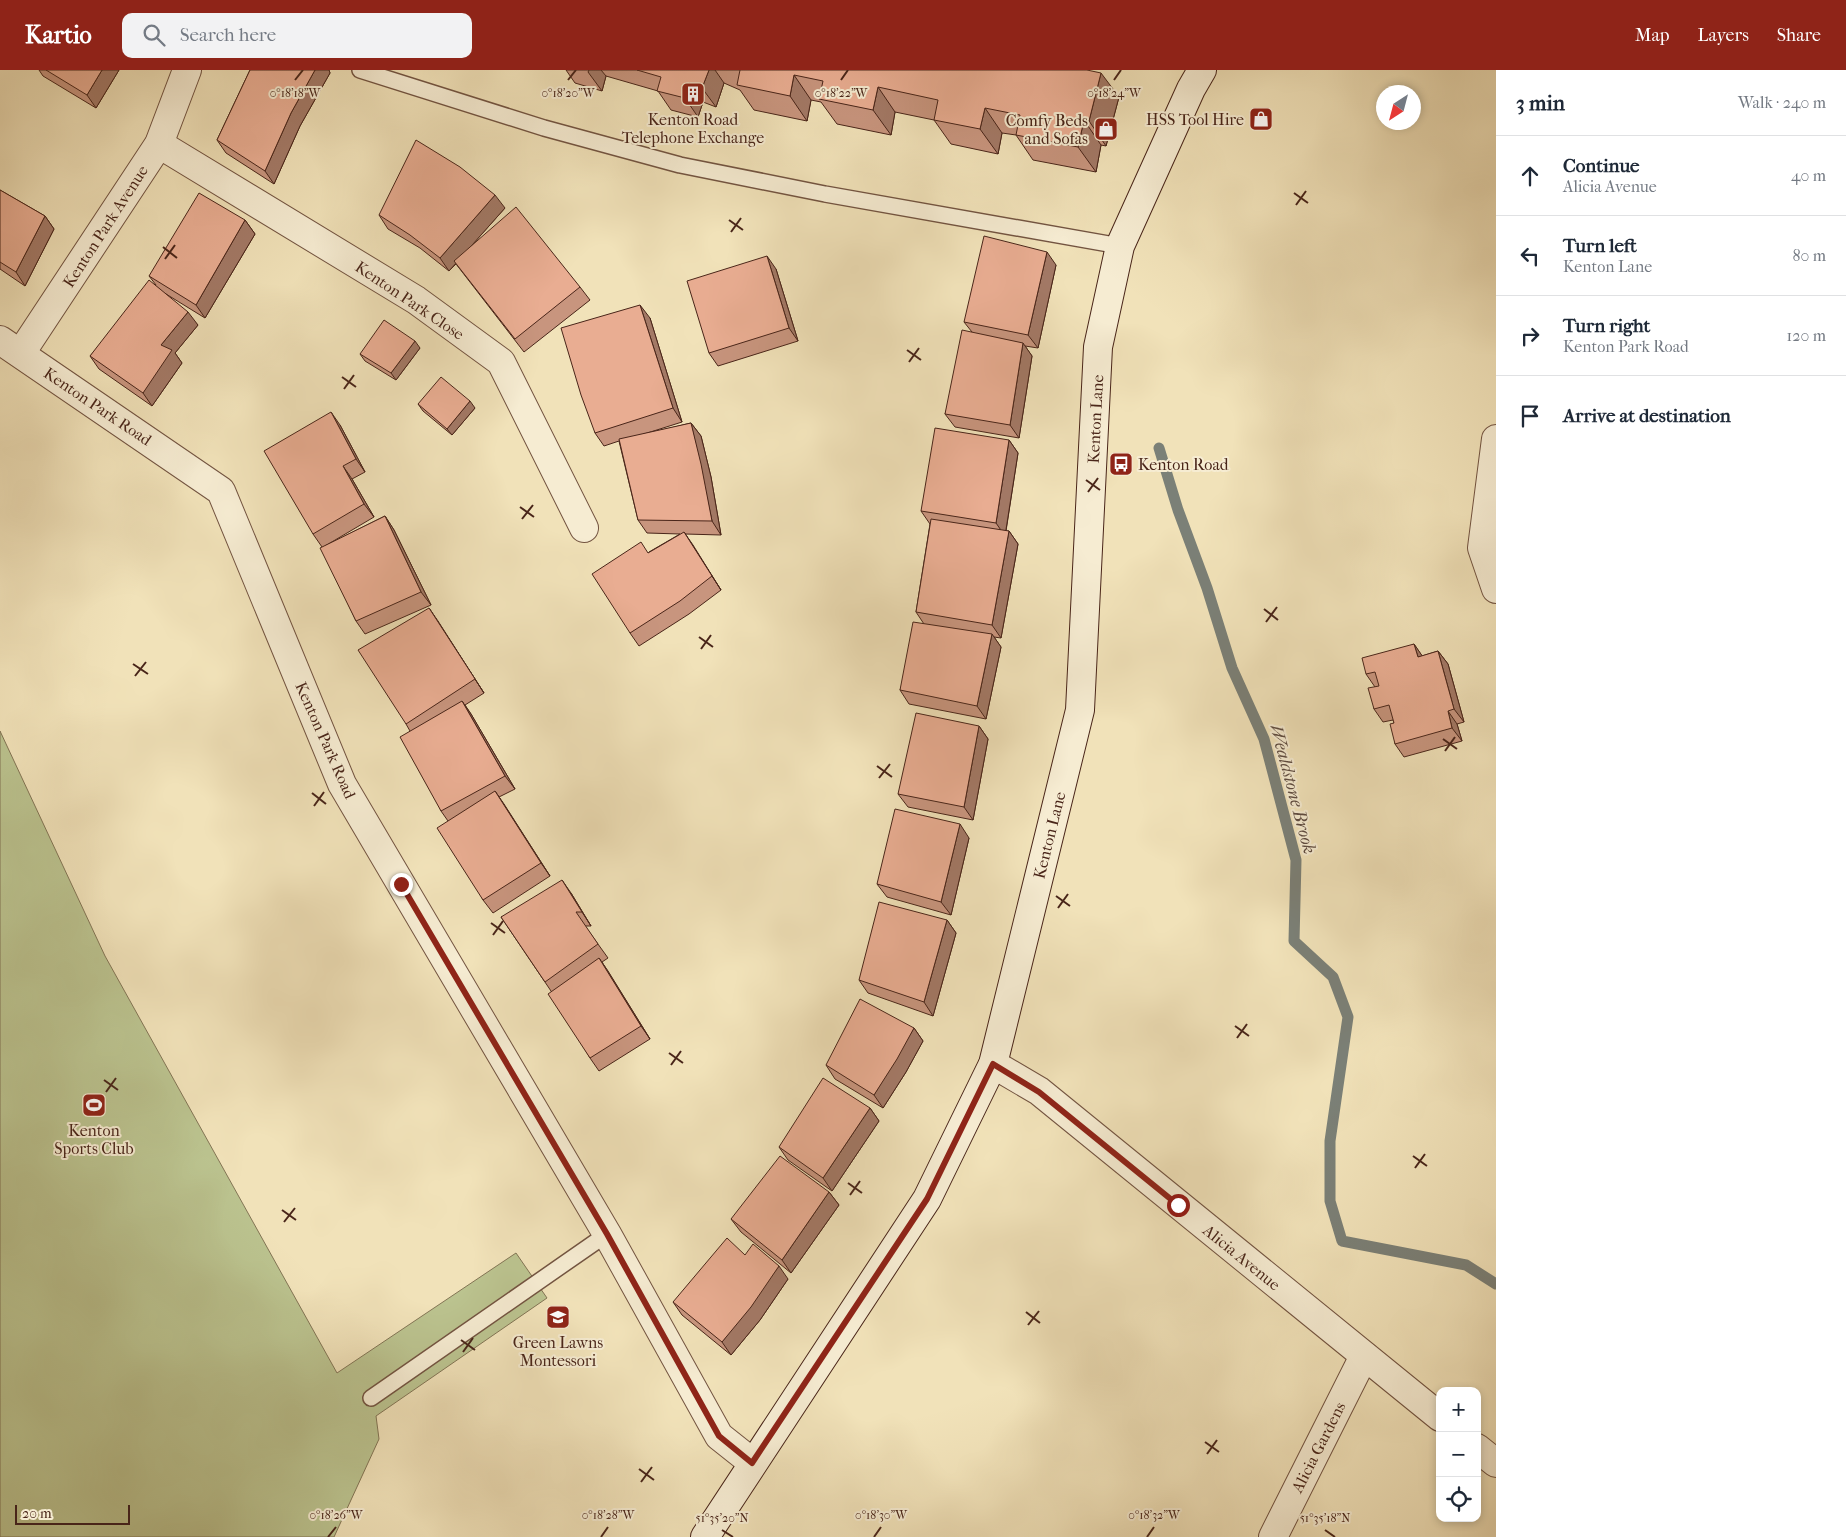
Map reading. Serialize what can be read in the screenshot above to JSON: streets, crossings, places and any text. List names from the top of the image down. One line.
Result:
{"streets":{"street":["Kenton Park Avenue","Kenton Park Close","Kenton Park Road","Kenton Lane","Alicia Avenue","Alicia Gardens"]},"crossings":[["Kenton Park Avenue","Kenton Park Close"],["Kenton Park Avenue","Kenton Park Road"],["Kenton Park Road","Kenton Lane"],["Kenton Lane","Alicia Avenue"],["Alicia Avenue","Alicia Gardens"]],"water":["Wealdstone Brook"],"places":{"building":["Kenton Road Telephone Exchange"],"shop":["HSS Tool Hire","Comfy Beds and Sofas"],"bus stop":["Kenton Road"],"sports":["Kenton Sports Club"],"school or university":["Green Lawns Montessori"]},"scale_bar":"20 m","north":"bottom left","page":{"header":"Kartio","search":"Search here","nav":["Map","Layers","Share"],"heading":["3 min","Walk · 240 m"],"list":[["Continue","Alicia Avenue","40 m"],["Turn left","Kenton Lane","80 m"],["Turn right","Kenton Park Road","120 m"],"Arrive at destination"],"map_buttons":["+","−"],"scale":"20 m"},"coordinates":["0°18'18\"W","0°18'20\"W","0°18'22\"W","0°18'24\"W","0°18'26\"W","0°18'28\"W","0°18'30\"W","0°18'32\"W","51°35'20\"N","51°35'18\"N"]}
